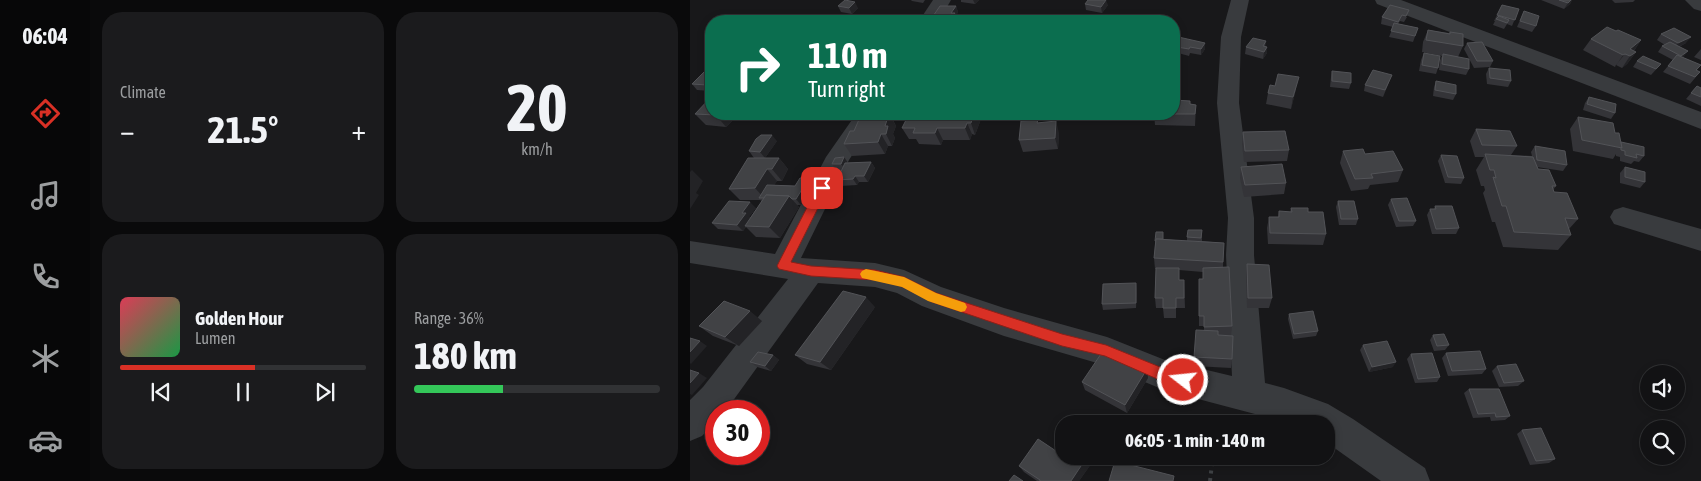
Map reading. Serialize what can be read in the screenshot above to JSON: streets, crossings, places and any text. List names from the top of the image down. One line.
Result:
{"page":{"tabs":"06:04","tile":["Climate",["20","km/h"],["Range · 36%","180 km"]],"turn":["110 m","Turn right"],"heat":["−","21.5°","+"],"song":["Golden Hour","Lumen"],"limit":"30","trip":"06:05 · 1 min · 140 m"}}
